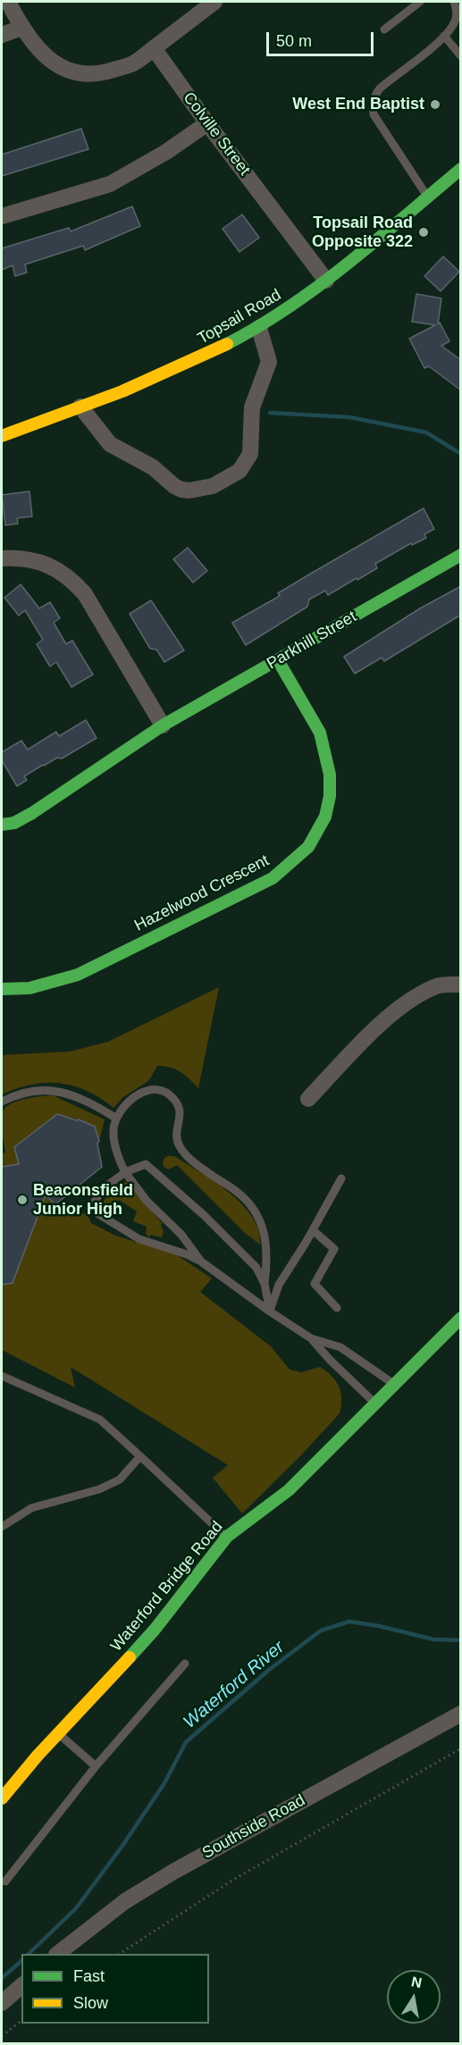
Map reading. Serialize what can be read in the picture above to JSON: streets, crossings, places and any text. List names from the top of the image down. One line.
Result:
{"streets":{"main road":["Topsail Road","Parkhill Street","Hazelwood Crescent","Waterford Bridge Road"],"street":["Colville Street","Southside Road"]},"crossings":[["Colville Street","Topsail Road"],["Parkhill Street","Hazelwood Crescent"]],"water":["Waterford River"],"places":["West End Baptist","Topsail Road Opposite 322","Beaconsfield Junior High"],"legend":["Fast","Slow"],"scale_bar":"50 m","north":"top"}
